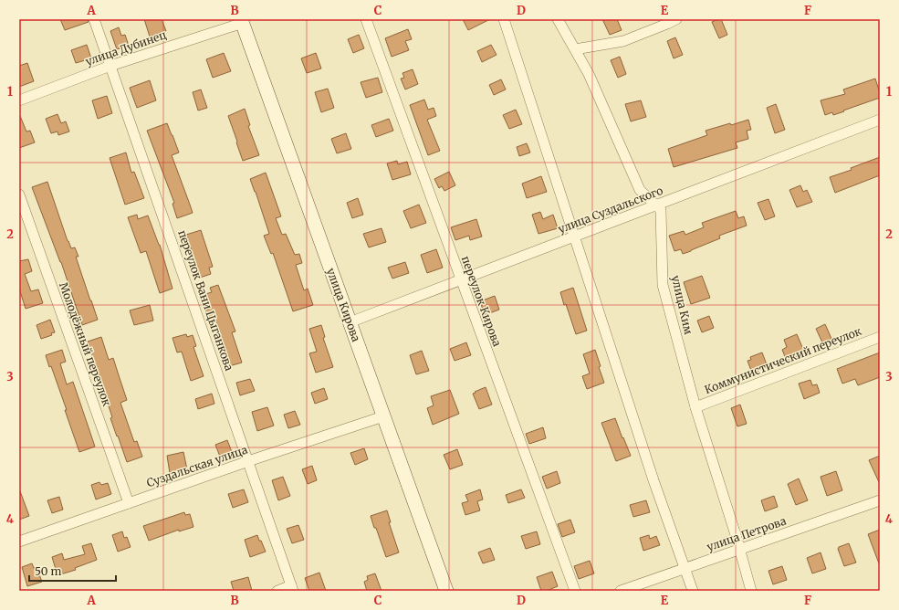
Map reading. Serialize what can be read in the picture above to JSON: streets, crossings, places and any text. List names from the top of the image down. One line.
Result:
{"streets":{"street":["улица Дубинец","улица Суздальского","переулок Вани Цыганкова","переулок Кирова","улица Кирова","улица Ким","Молодёжный переулок","Коммунистический переулок","Суздальская улица","улица Петрова"]},"crossings":[["улица Дубинец","переулок Вани Цыганкова"],["улица Дубинец","улица Кирова"],["улица Суздальского","переулок Кирова"],["улица Суздальского","улица Кирова"],["улица Суздальского","улица Ким"],["переулок Вани Цыганкова","Суздальская улица"],["улица Кирова","Суздальская улица"],["улица Ким","Коммунистический переулок"],["улица Ким","улица Петрова"],["Молодёжный переулок","Суздальская улица"]],"scale_bar":"50 m","grid":{"columns":["A","B","C","D","E","F"],"rows":["1","2","3","4"]}}
